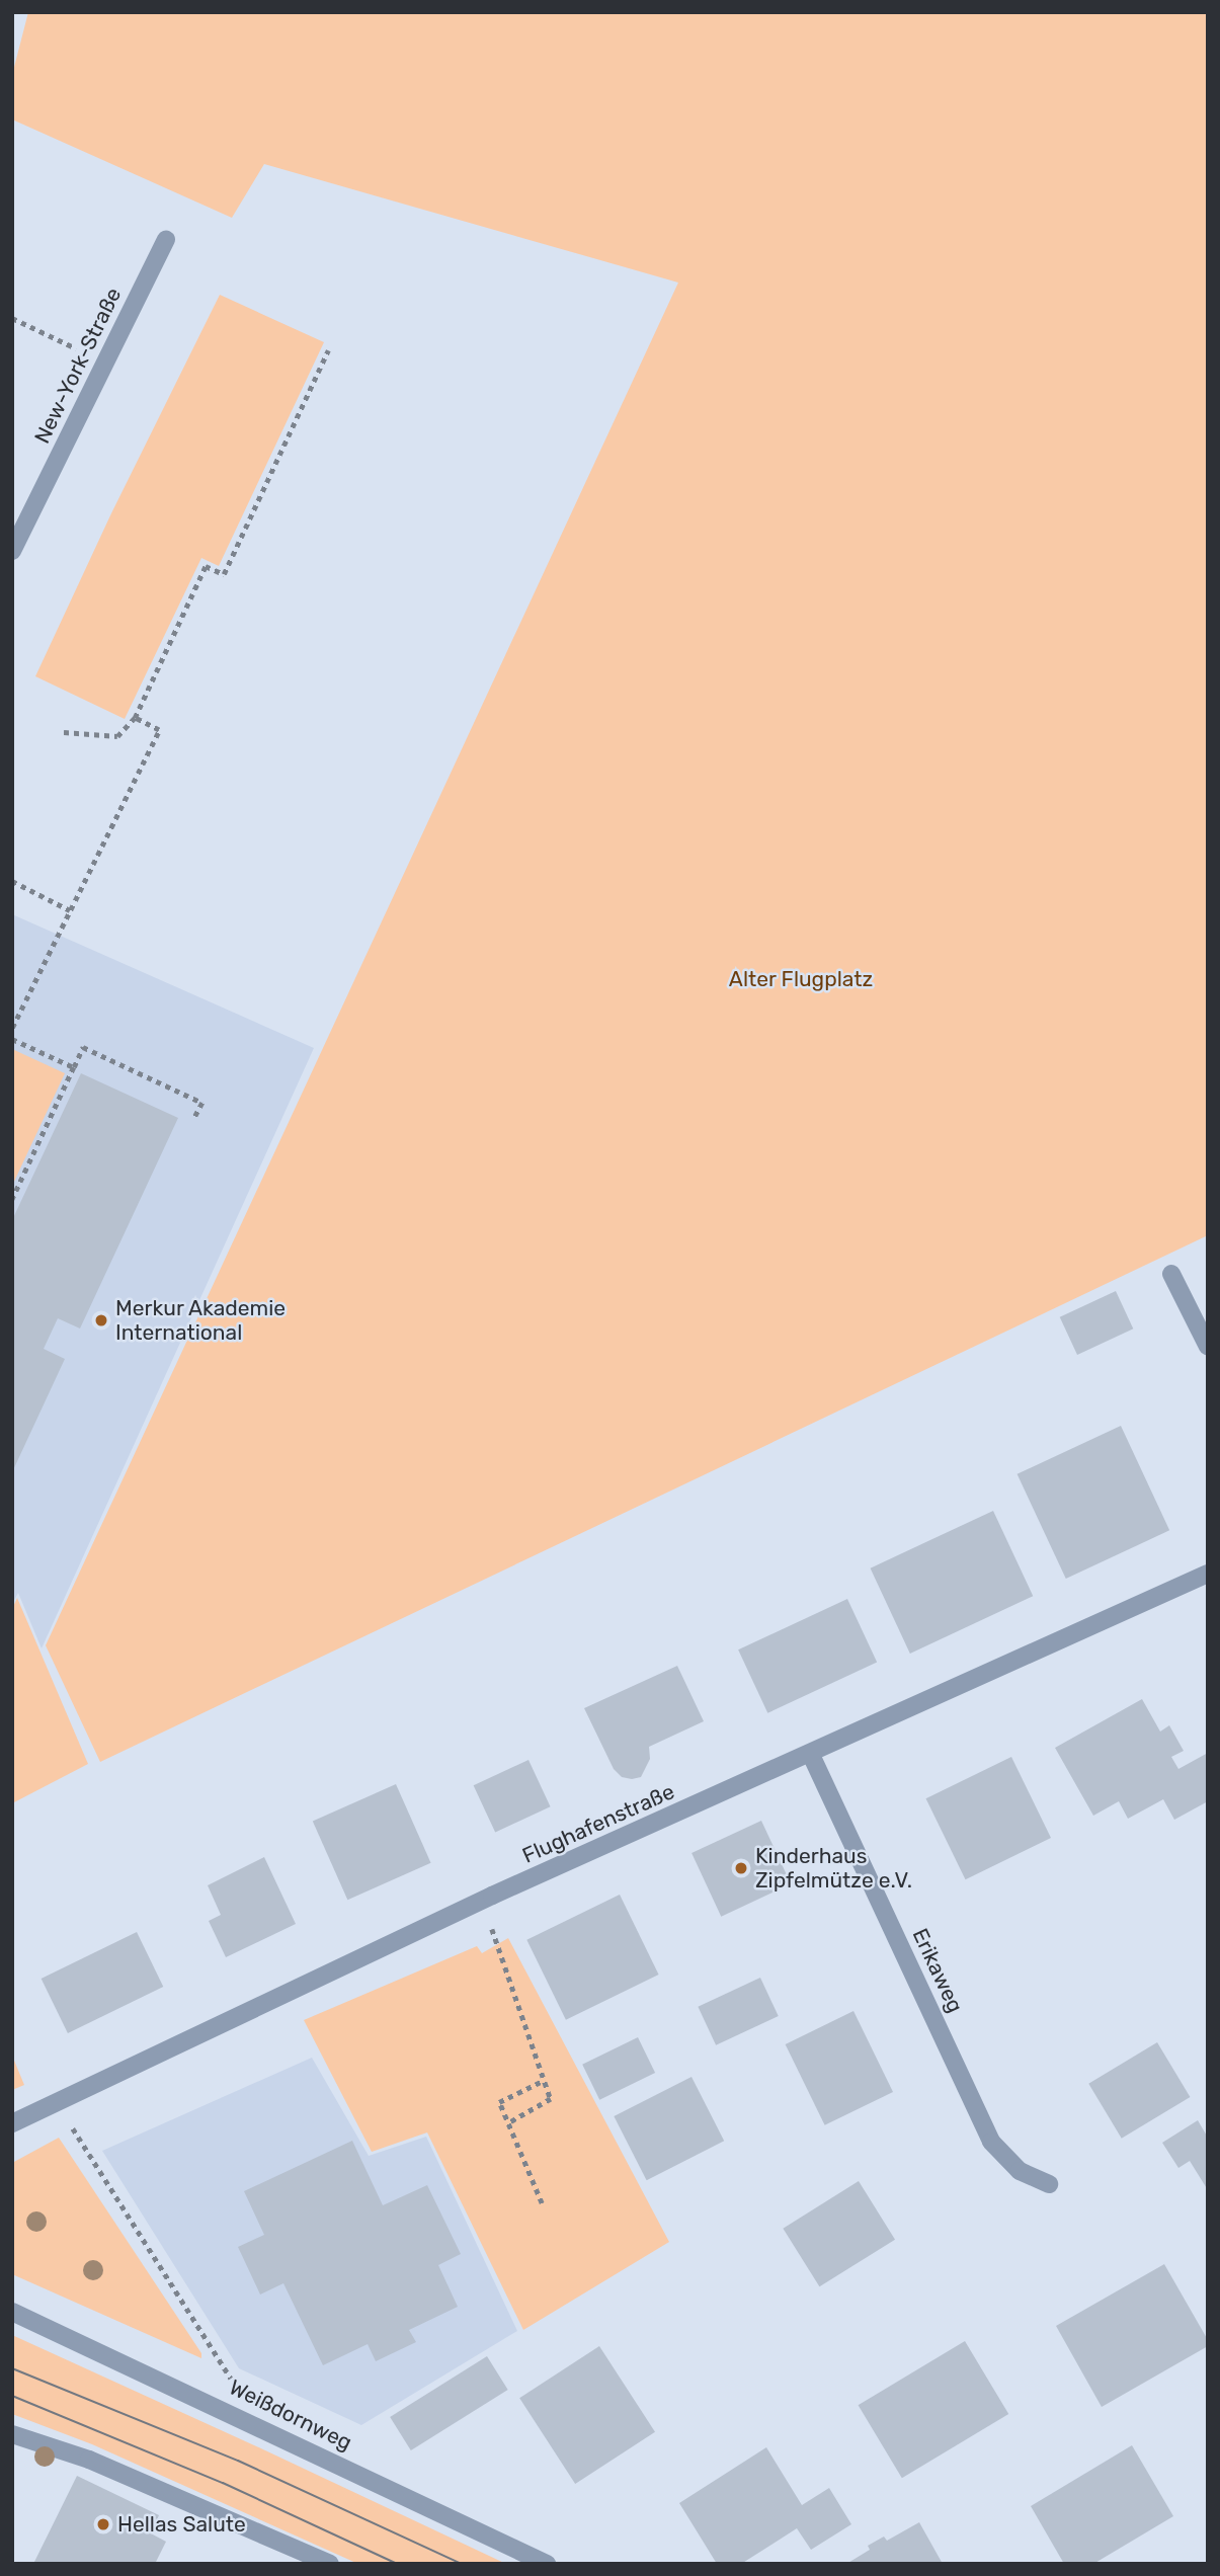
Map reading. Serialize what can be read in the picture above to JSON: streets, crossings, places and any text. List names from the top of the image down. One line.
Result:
{"streets":{"street":["New-York-Straße","Flughafenstraße","Erikaweg","Weißdornweg"]},"crossings":[["Flughafenstraße","Erikaweg"]],"parks":["Alter Flugplatz"],"places":["Merkur Akademie International","Kinderhaus Zipfelmütze e.V.","Hellas Salute"]}
